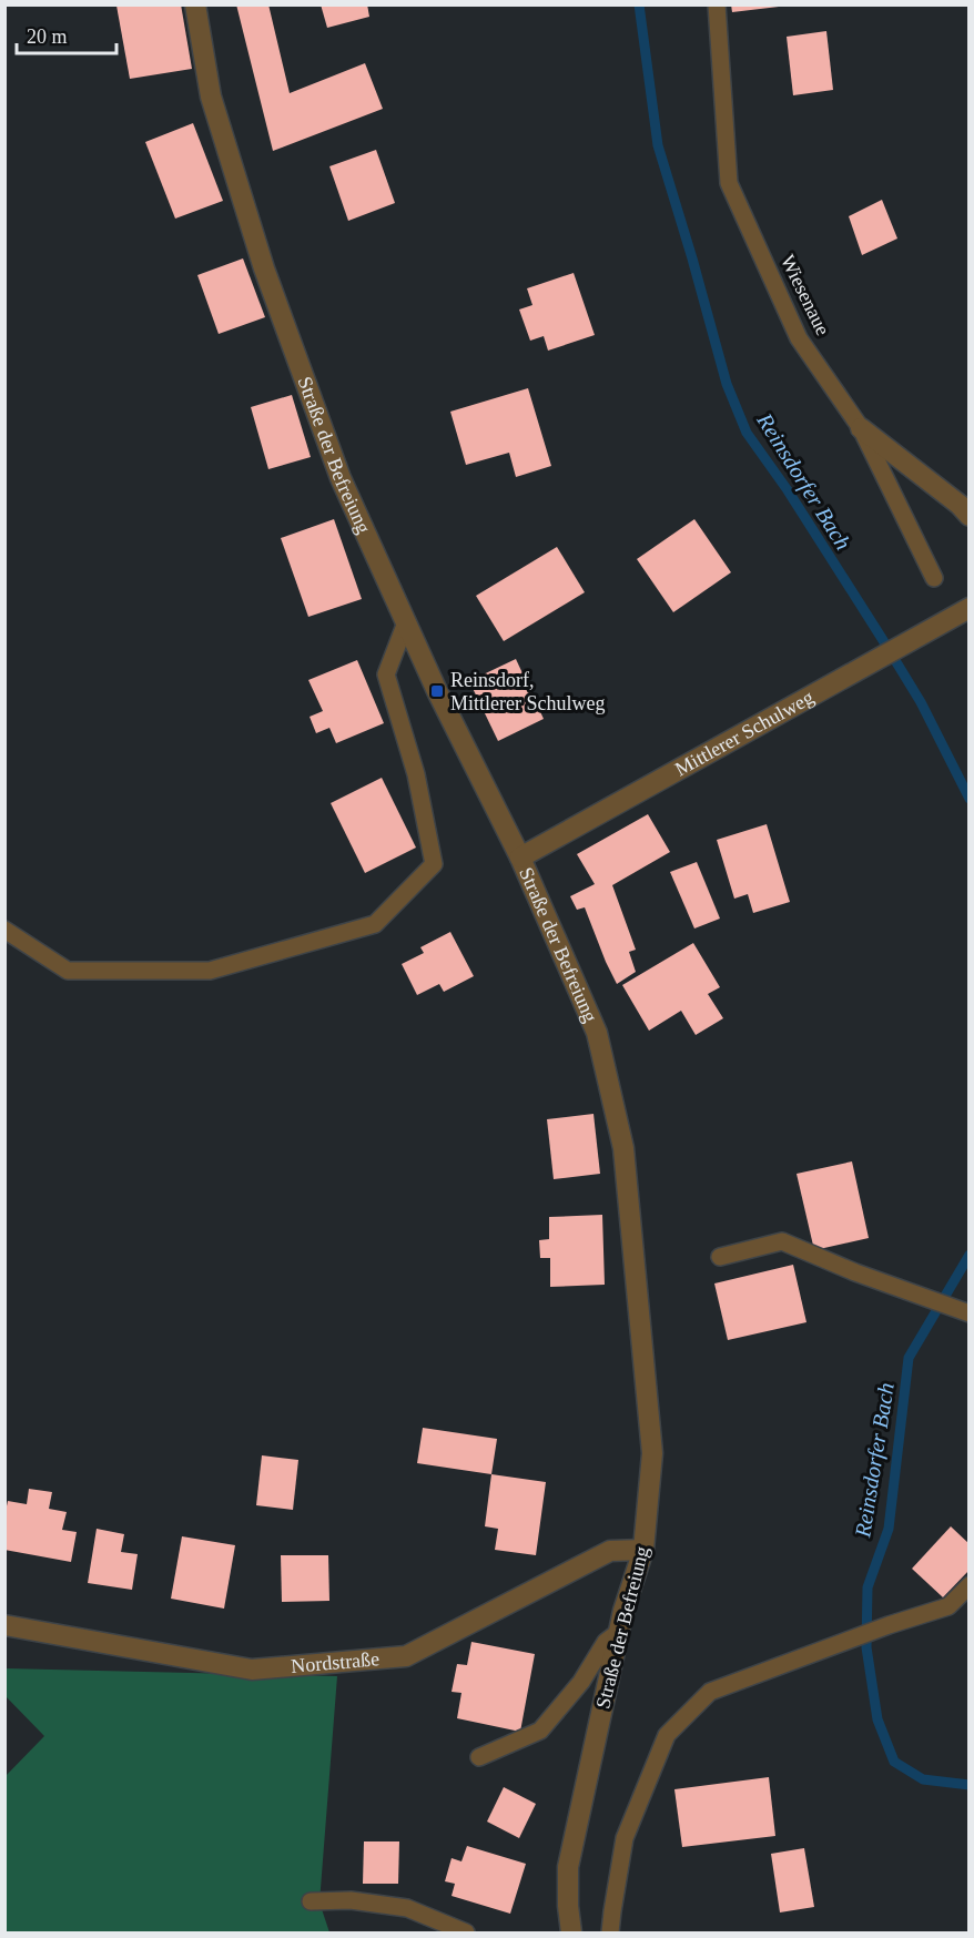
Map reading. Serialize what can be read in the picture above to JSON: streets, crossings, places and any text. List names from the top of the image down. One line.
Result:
{"streets":{"street":["Straße der Befreiung","Mittlerer Schulweg","Nordstraße"],"lane":["Wiesenaue"]},"crossings":[["Straße der Befreiung","Mittlerer Schulweg"],["Straße der Befreiung","Nordstraße"]],"water":["Reinsdorfer Bach"],"places":{"transit":["Reinsdorf, Mittlerer Schulweg"]},"scale_bar":"20 m"}
